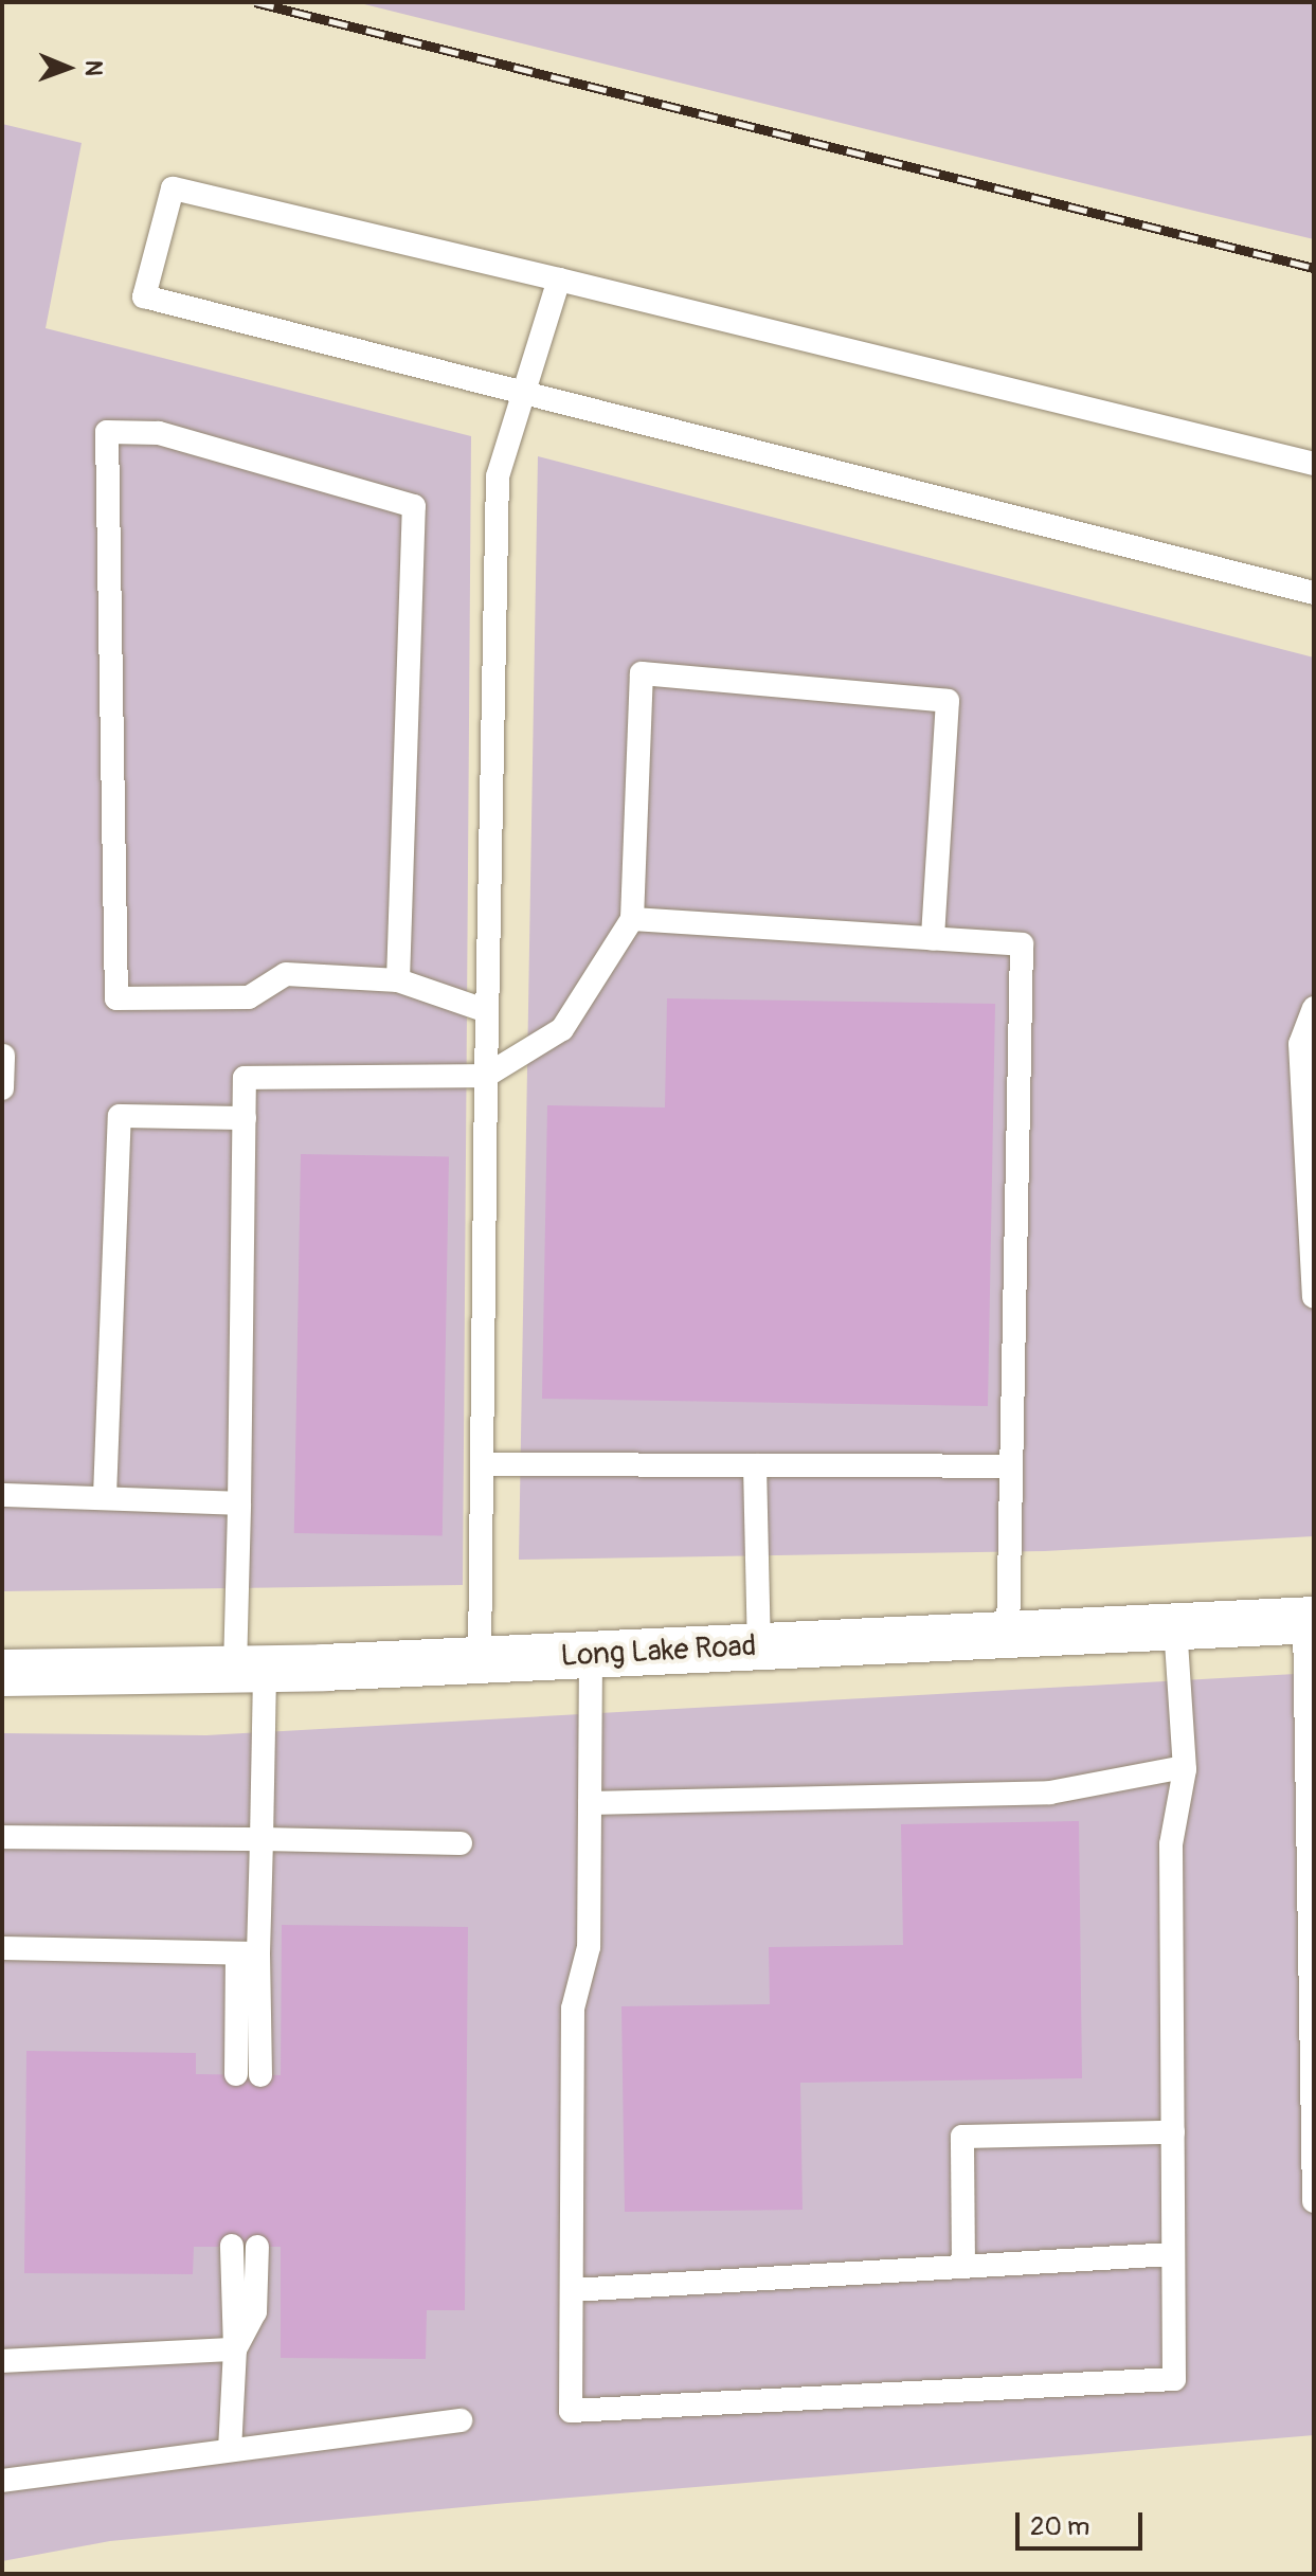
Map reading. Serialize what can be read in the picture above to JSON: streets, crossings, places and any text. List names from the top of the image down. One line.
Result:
{"streets":{"street":["Long Lake Road"]},"scale_bar":"20 m","north":"right"}
